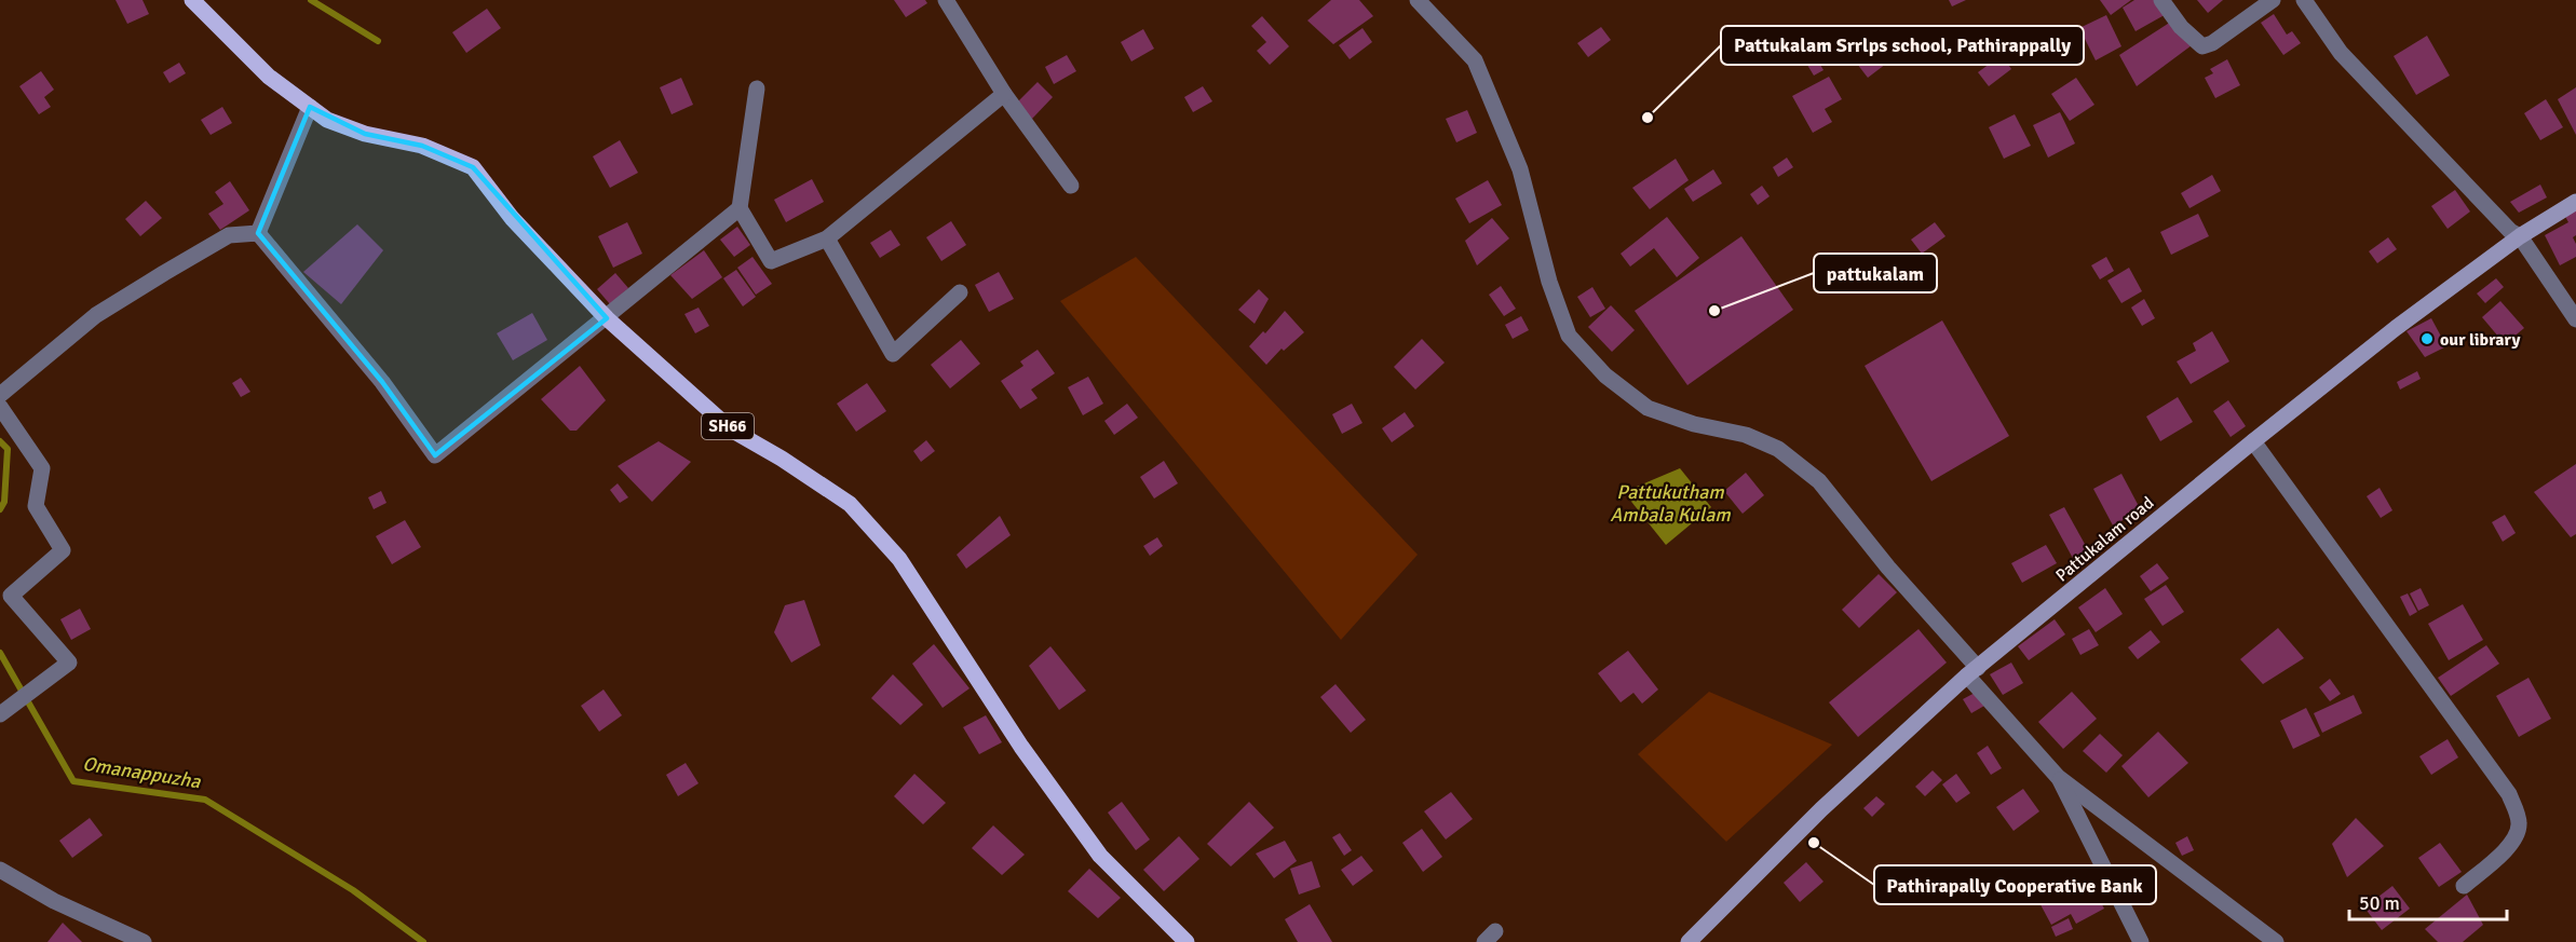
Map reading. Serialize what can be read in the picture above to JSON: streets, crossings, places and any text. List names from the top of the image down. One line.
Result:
{"streets":{"main road":["SH66","Pattukalam road"]},"water":["Pattukutham Ambala Kulam","Omanappuzha"],"places":["Pattukalam Srrlps school, Pathirappally","pattukalam","our library","Pathirapally Cooperative Bank"],"scale_bar":"50 m"}
